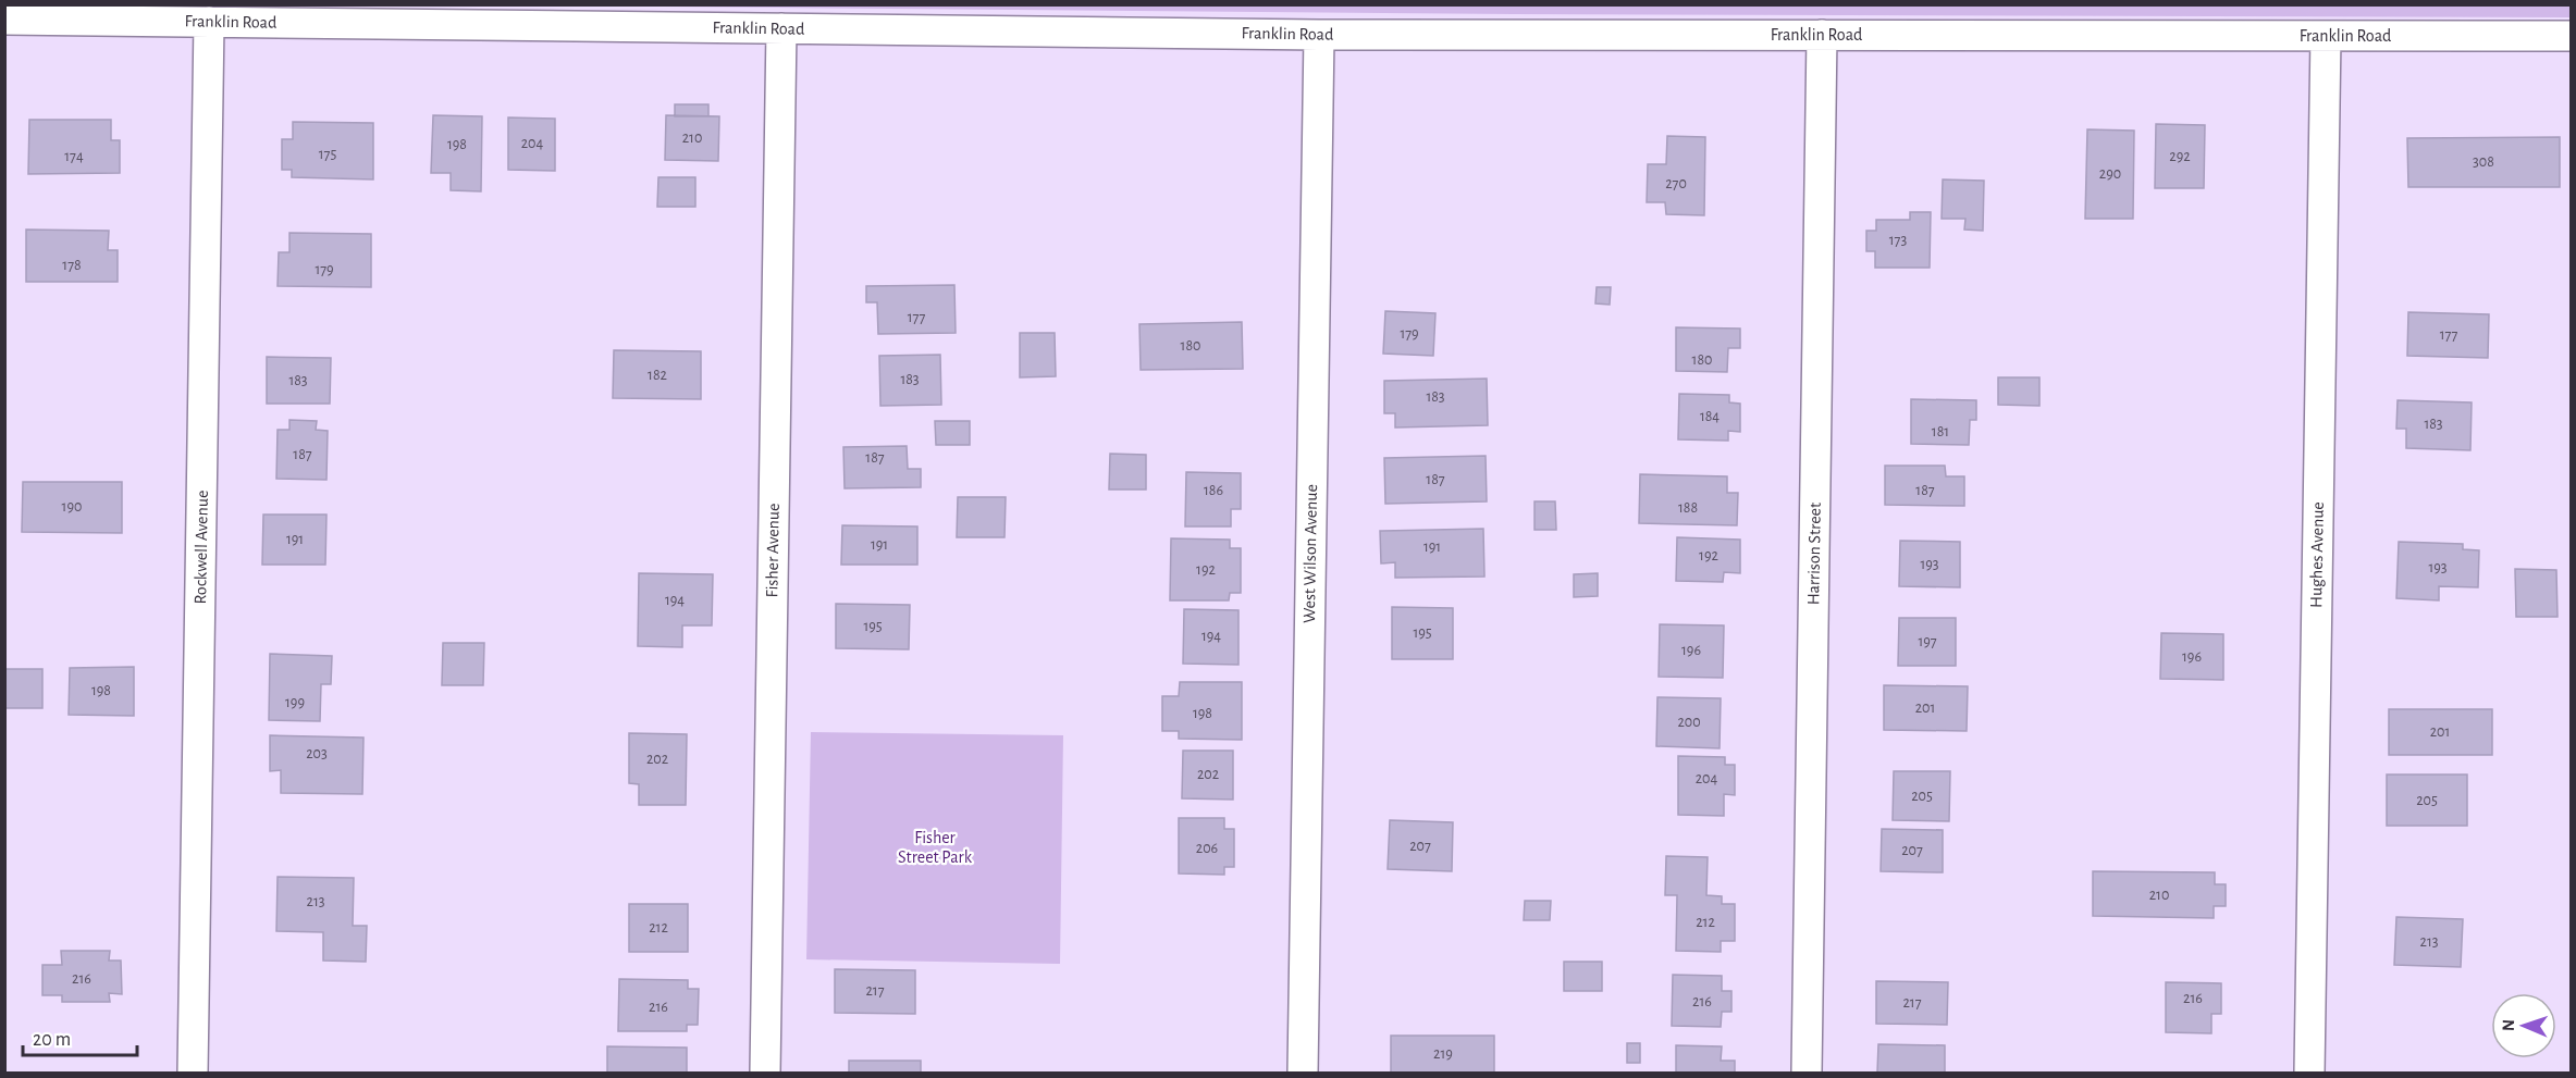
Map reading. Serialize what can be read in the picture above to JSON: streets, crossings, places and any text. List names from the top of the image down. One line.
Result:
{"streets":{"street":["Franklin Road","Rockwell Avenue","Fisher Avenue","West Wilson Avenue","Harrison Street","Hughes Avenue"]},"crossings":[["Franklin Road","Rockwell Avenue"],["Franklin Road","Fisher Avenue"],["Franklin Road","West Wilson Avenue"],["Franklin Road","Harrison Street"],["Franklin Road","Hughes Avenue"]],"parks":["Fisher Street Park"],"house_numbers":["210","204","198","175","174","292","308","290","270","173","178","179","177","179","177","180","180","182","183","183","183","184","183","181","187","187","187","186","187","190","188","191","191","191","192","193","193","192","194","195","195","194","197","196","196","198","199","201","198","200","201","203","202","202","204","205","205","207","206","207","210","213","212","212","213","216","217","216","216","217","216","219"],"scale_bar":"20 m","north":"left"}
